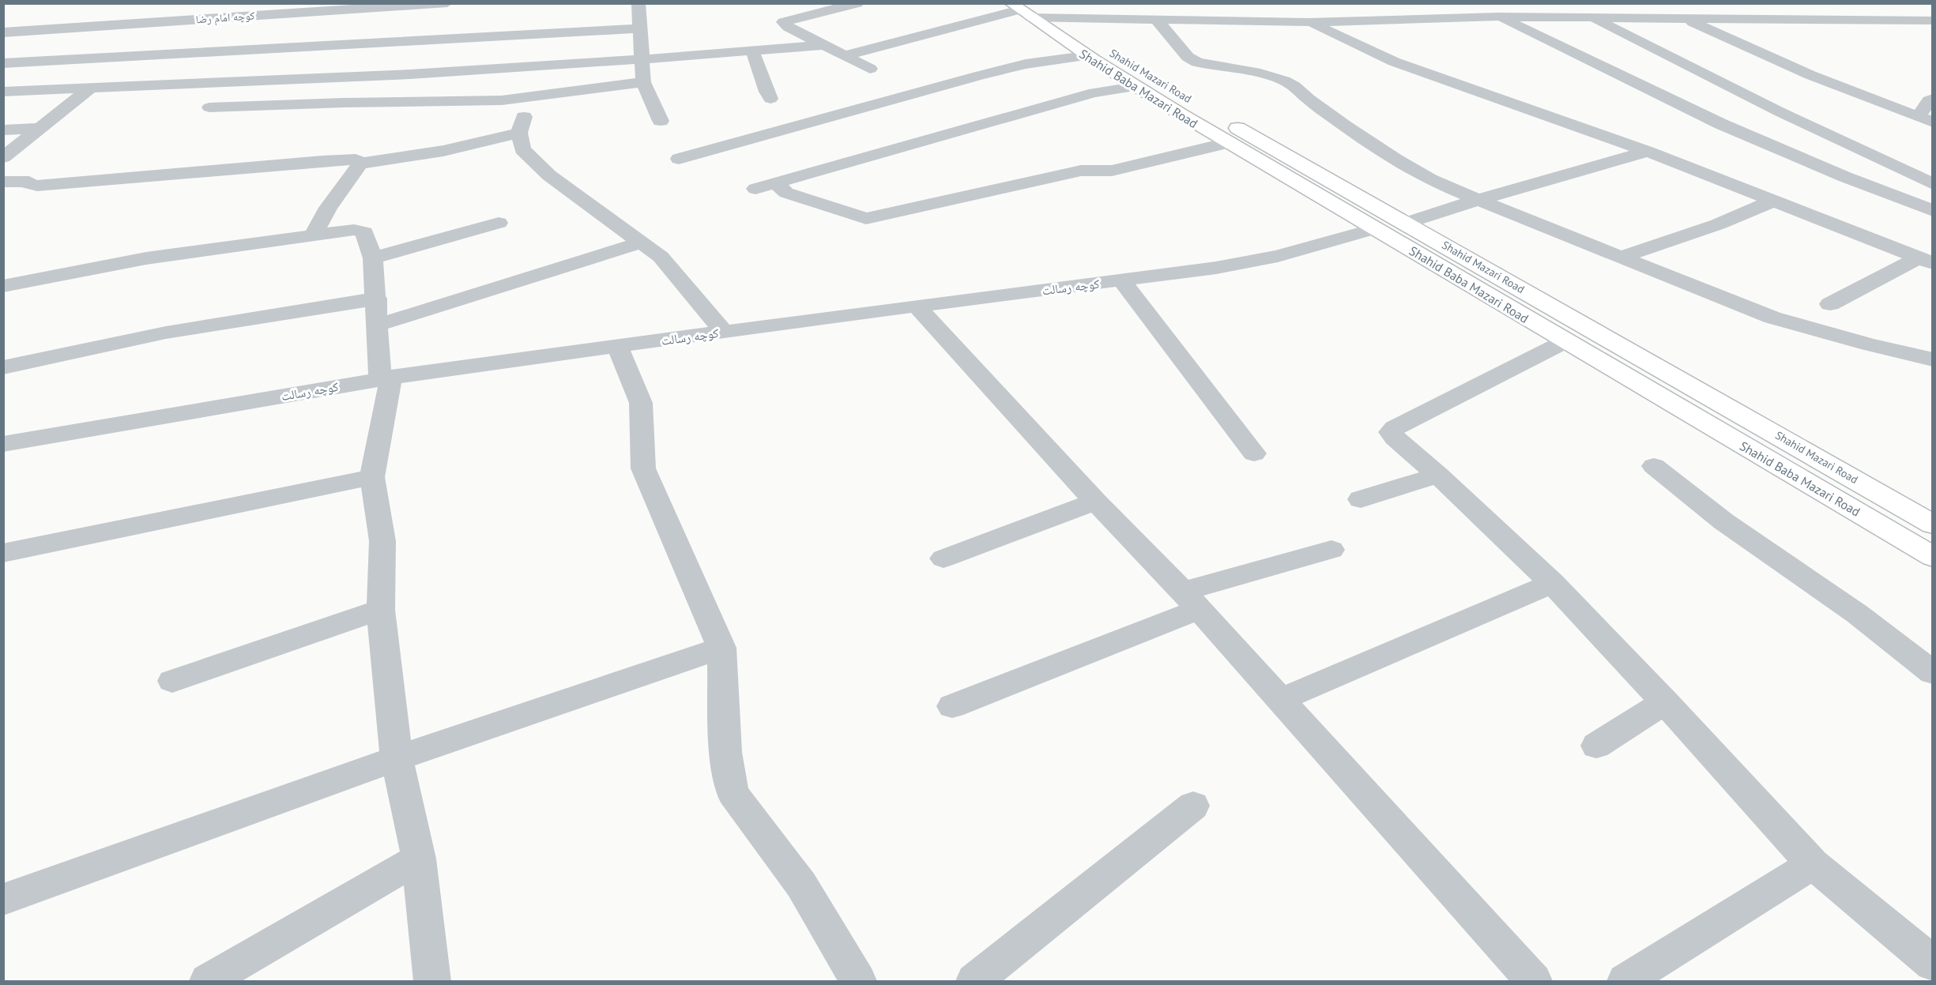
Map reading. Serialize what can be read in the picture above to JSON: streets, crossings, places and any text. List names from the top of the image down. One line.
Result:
{"streets":{"main road":["Shahid Mazari Road","Shahid Baba Mazari Road"],"street":["کوچه امام رضا","کوچه رسالت"]},"crossings":[["Shahid Mazari Road","Shahid Baba Mazari Road"],["Shahid Baba Mazari Road","کوچه رسالت"]]}
